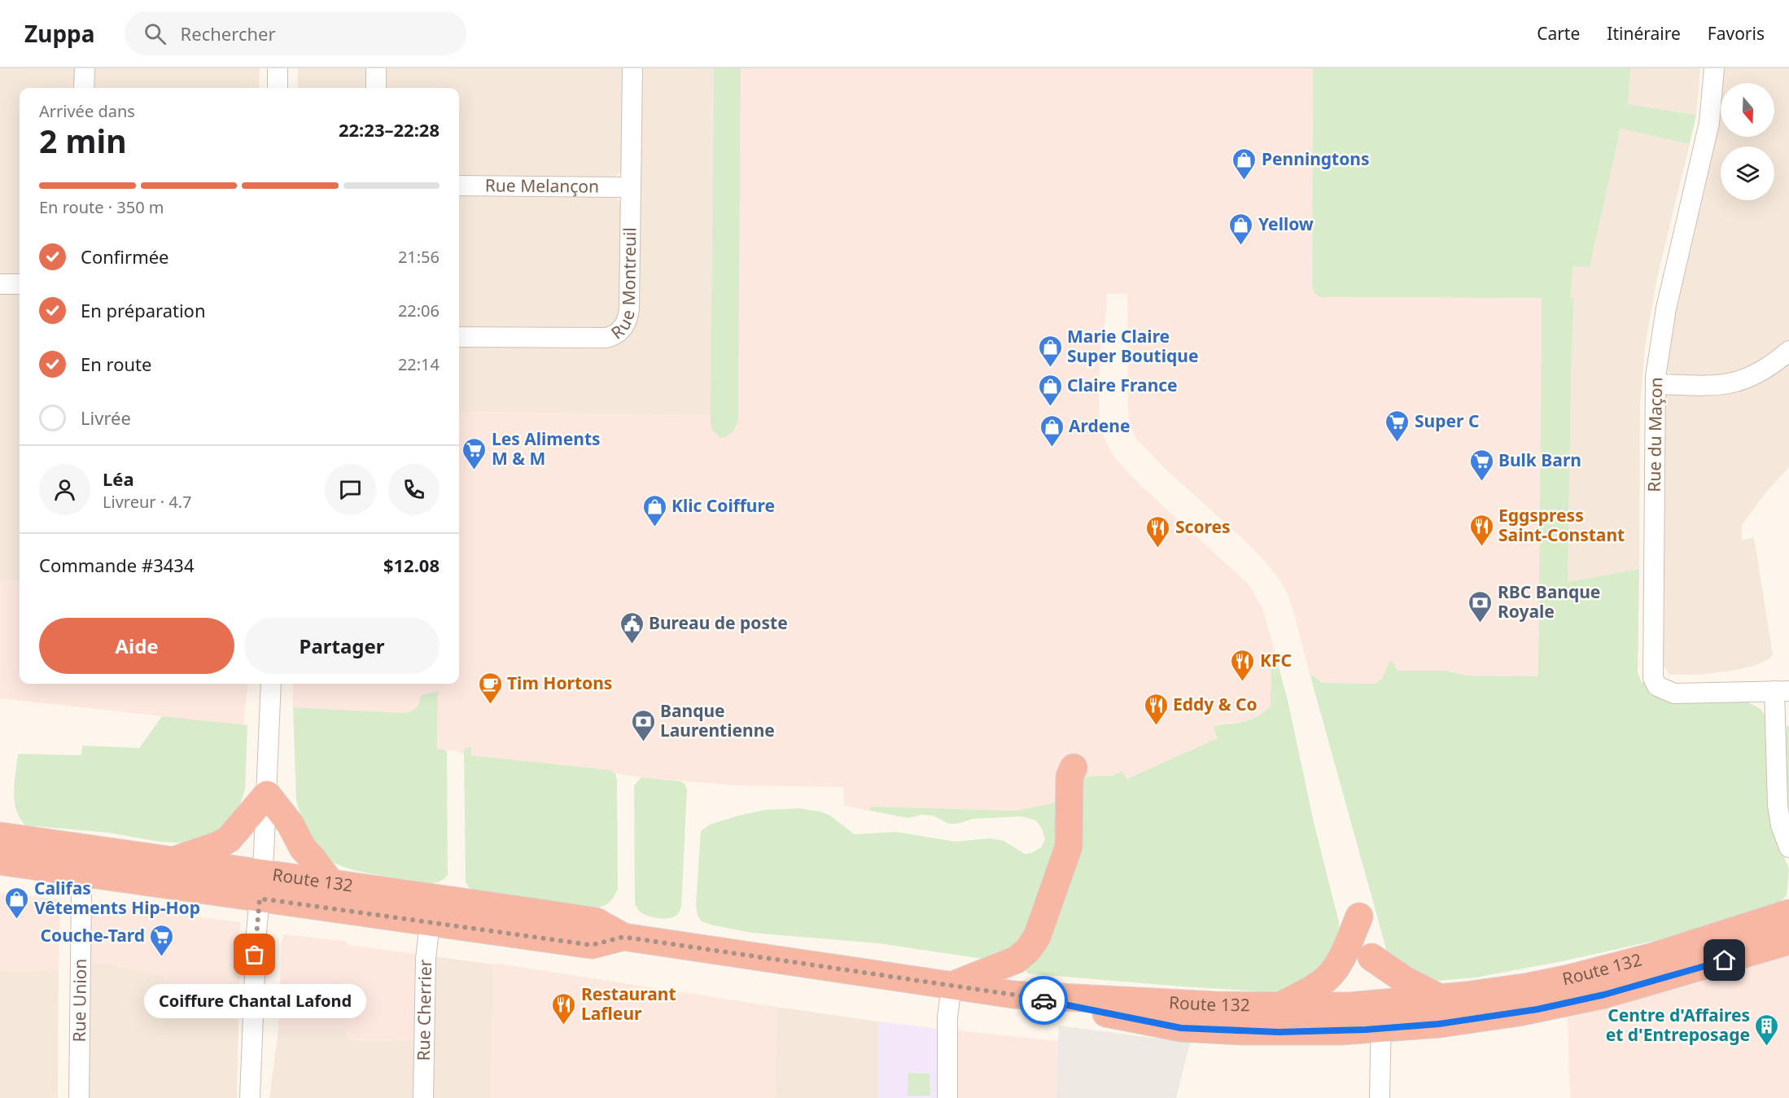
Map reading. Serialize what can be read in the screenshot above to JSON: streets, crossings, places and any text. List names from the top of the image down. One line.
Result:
{"streets":{"highway":["Route 132"],"street":["Rue Melançon","Rue Montreuil","Rue du Maçon","Rue Union","Rue Cherrier"]},"crossings":[["Rue Melançon","Rue Montreuil"],["Route 132","Rue Union"],["Route 132","Rue Cherrier"]],"places":{"shop":["Penningtons","Yellow","Marie Claire Super Boutique","Claire France","Ardene","Klic Coiffure","Califas Vêtements Hip-Hop"],"supermarket":["Super C","Les Aliments M & M","Bulk Barn","Couche-Tard"],"restaurant":["Eggspress Saint-Constant","Scores","KFC","Eddy & Co","Restaurant Lafleur"],"bank":["RBC Banque Royale","Banque Laurentienne"],"public building":["Bureau de poste"],"cafe":["Tim Hortons"],"other":["Coiffure Chantal Lafond"],"building":["Centre d'Affaires et d'Entreposage"]},"north":"bottom","page":{"header":"Zuppa","search":"Rechercher","nav":["Carte","Itinéraire","Favoris"],"heading":["2 min","Arrivée dans","22:23–22:28"],"panel":["Léa","Livreur · 4.7","Commande #3434","$12.08"],"bar":"En route · 350 m","list":[["Confirmée","21:56"],["En préparation","22:06"],["En route","22:14"],"Livrée"],"buttons":["Aide","Partager"],"bubble":"Coiffure Chantal Lafond"}}
